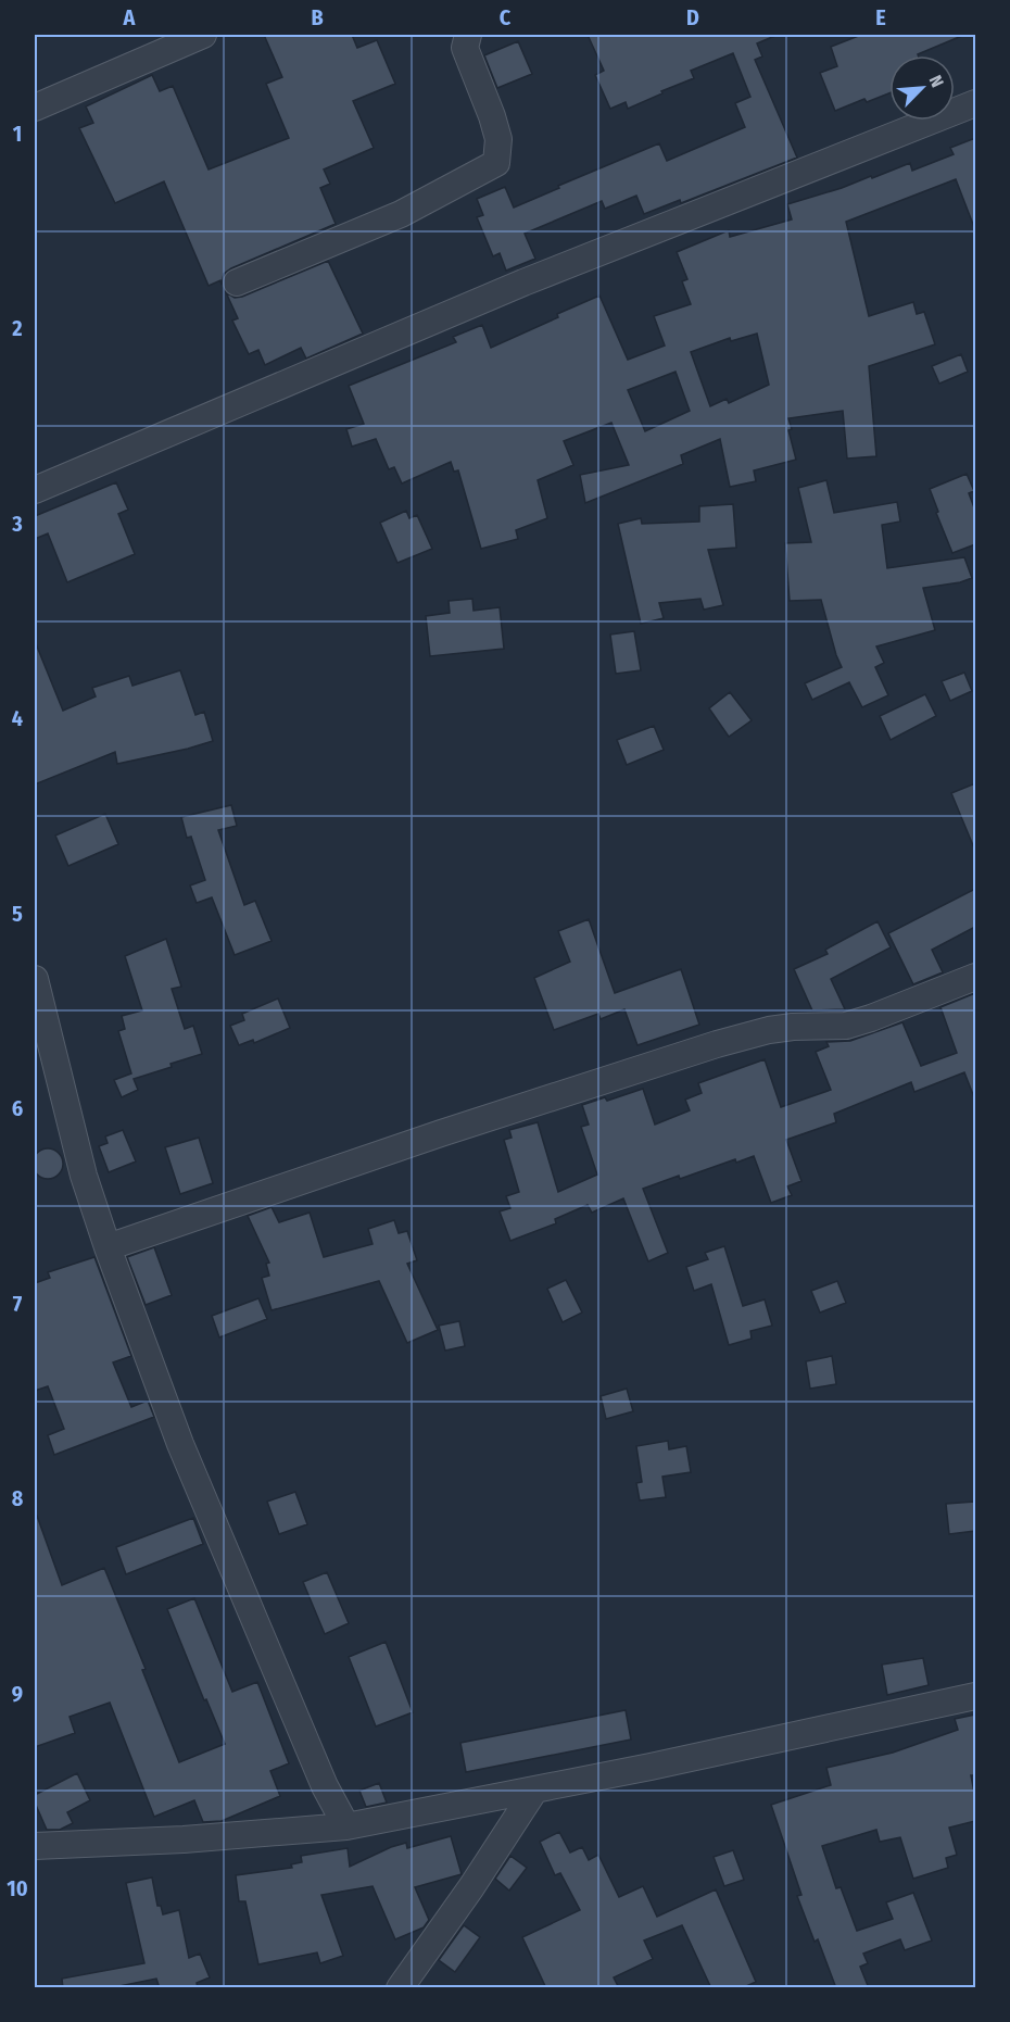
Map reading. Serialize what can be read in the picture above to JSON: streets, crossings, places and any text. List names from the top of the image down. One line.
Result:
{"north":"top right","grid":{"columns":["A","B","C","D","E"],"rows":["1","2","3","4","5","6","7","8","9","10"]}}
